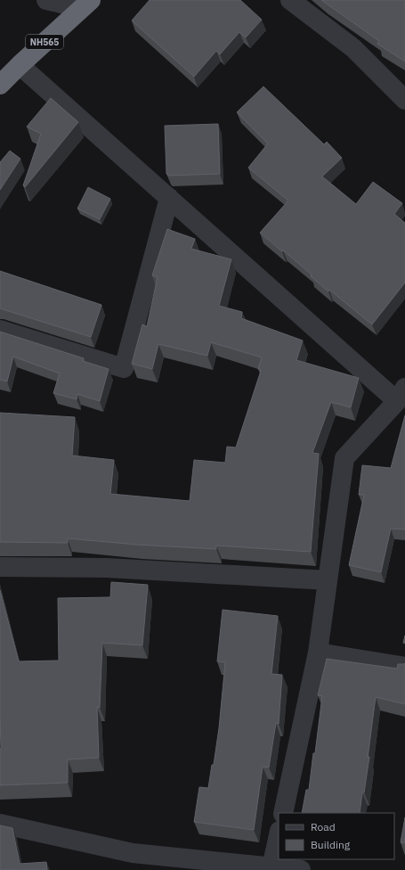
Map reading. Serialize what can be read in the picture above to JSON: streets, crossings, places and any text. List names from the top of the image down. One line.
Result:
{"streets":{"highway":["NH565"]},"legend":["Road","Building"]}
